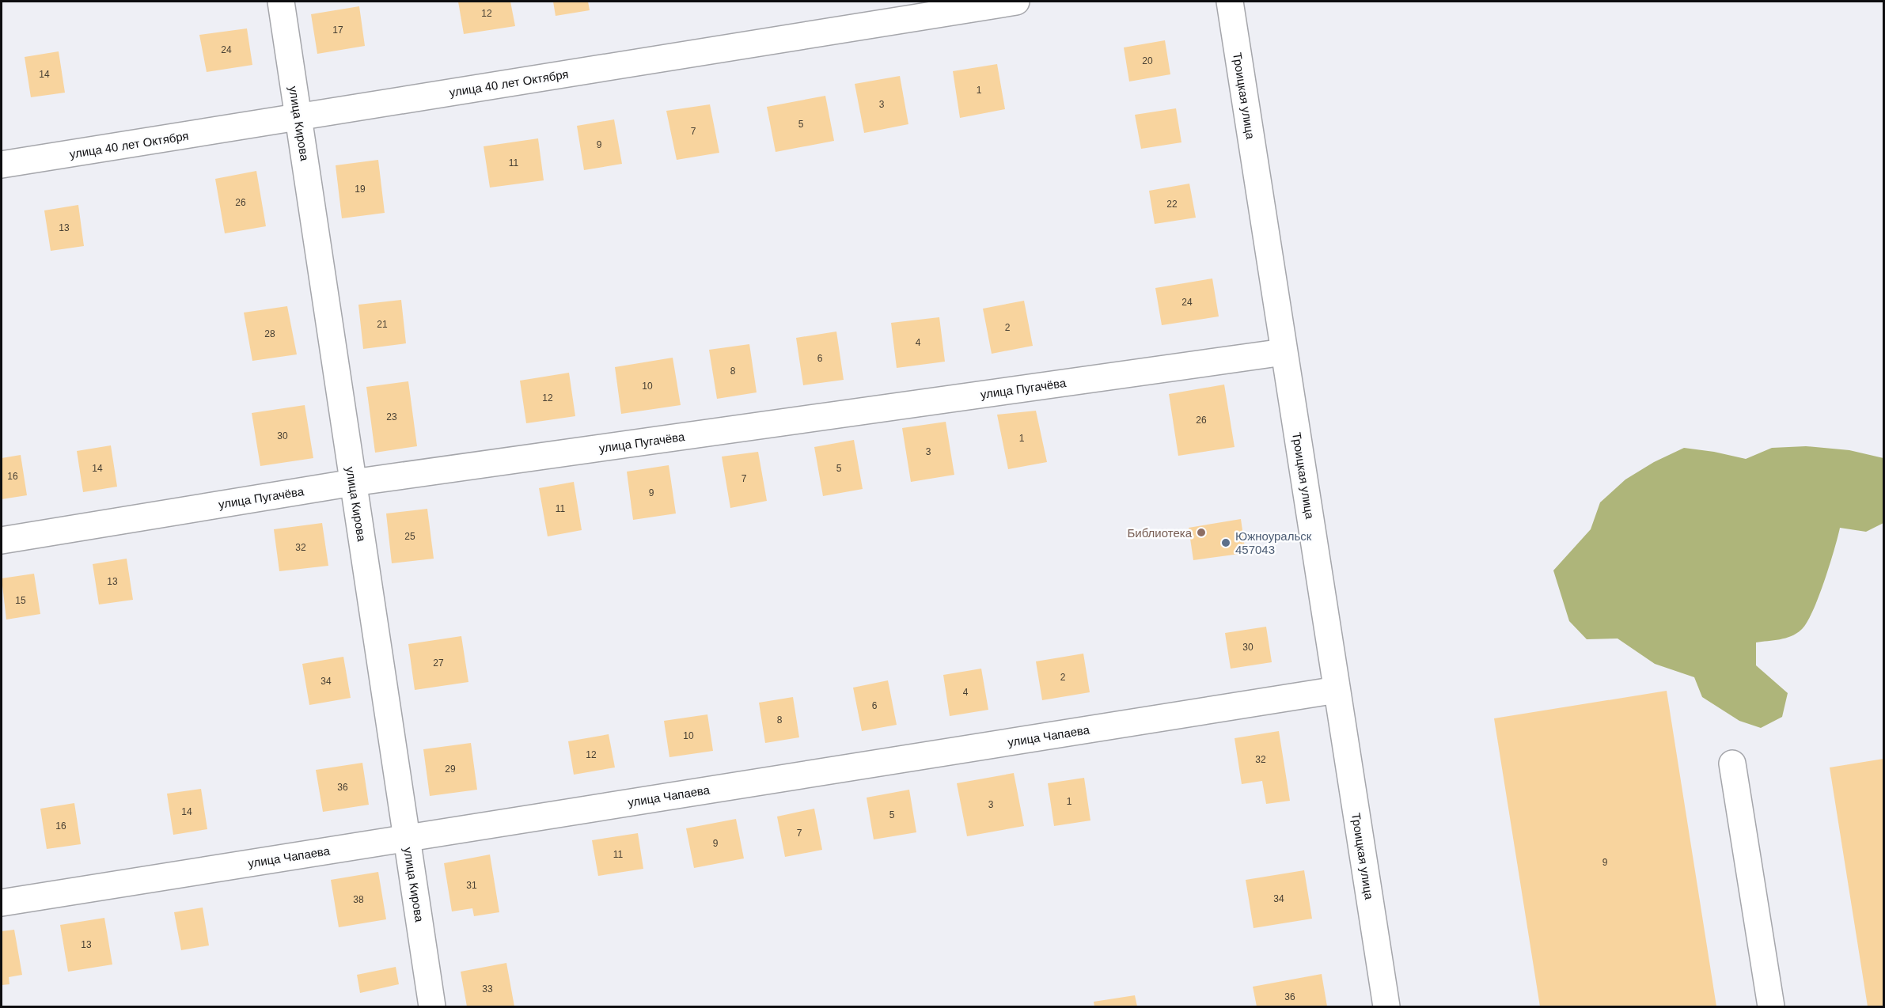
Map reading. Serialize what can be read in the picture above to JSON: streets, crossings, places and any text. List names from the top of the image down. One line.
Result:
{"streets":{"street":["улица 40 лет Октября","Троицкая улица","улица Кирова","улица Пугачёва","улица Чапаева"]},"crossings":[["улица 40 лет Октября","улица Кирова"],["Троицкая улица","улица Пугачёва"],["Троицкая улица","улица Чапаева"],["улица Кирова","улица Пугачёва"],["улица Кирова","улица Чапаева"]],"places":["Библиотека","Южноуральск 457043"],"house_numbers":["12","17","24","20","14","1","3","5","7","9","11","19","26","22","13","24","21","2","28","4","6","8","10","12","23","26","30","1","3","14","5","16","7","9","11","25","32","13","15","30","27","2","34","4","6","8","10","12","32","29","36","1","3","14","5","16","7","9","11","9","31","34","38","13","33","36"]}
